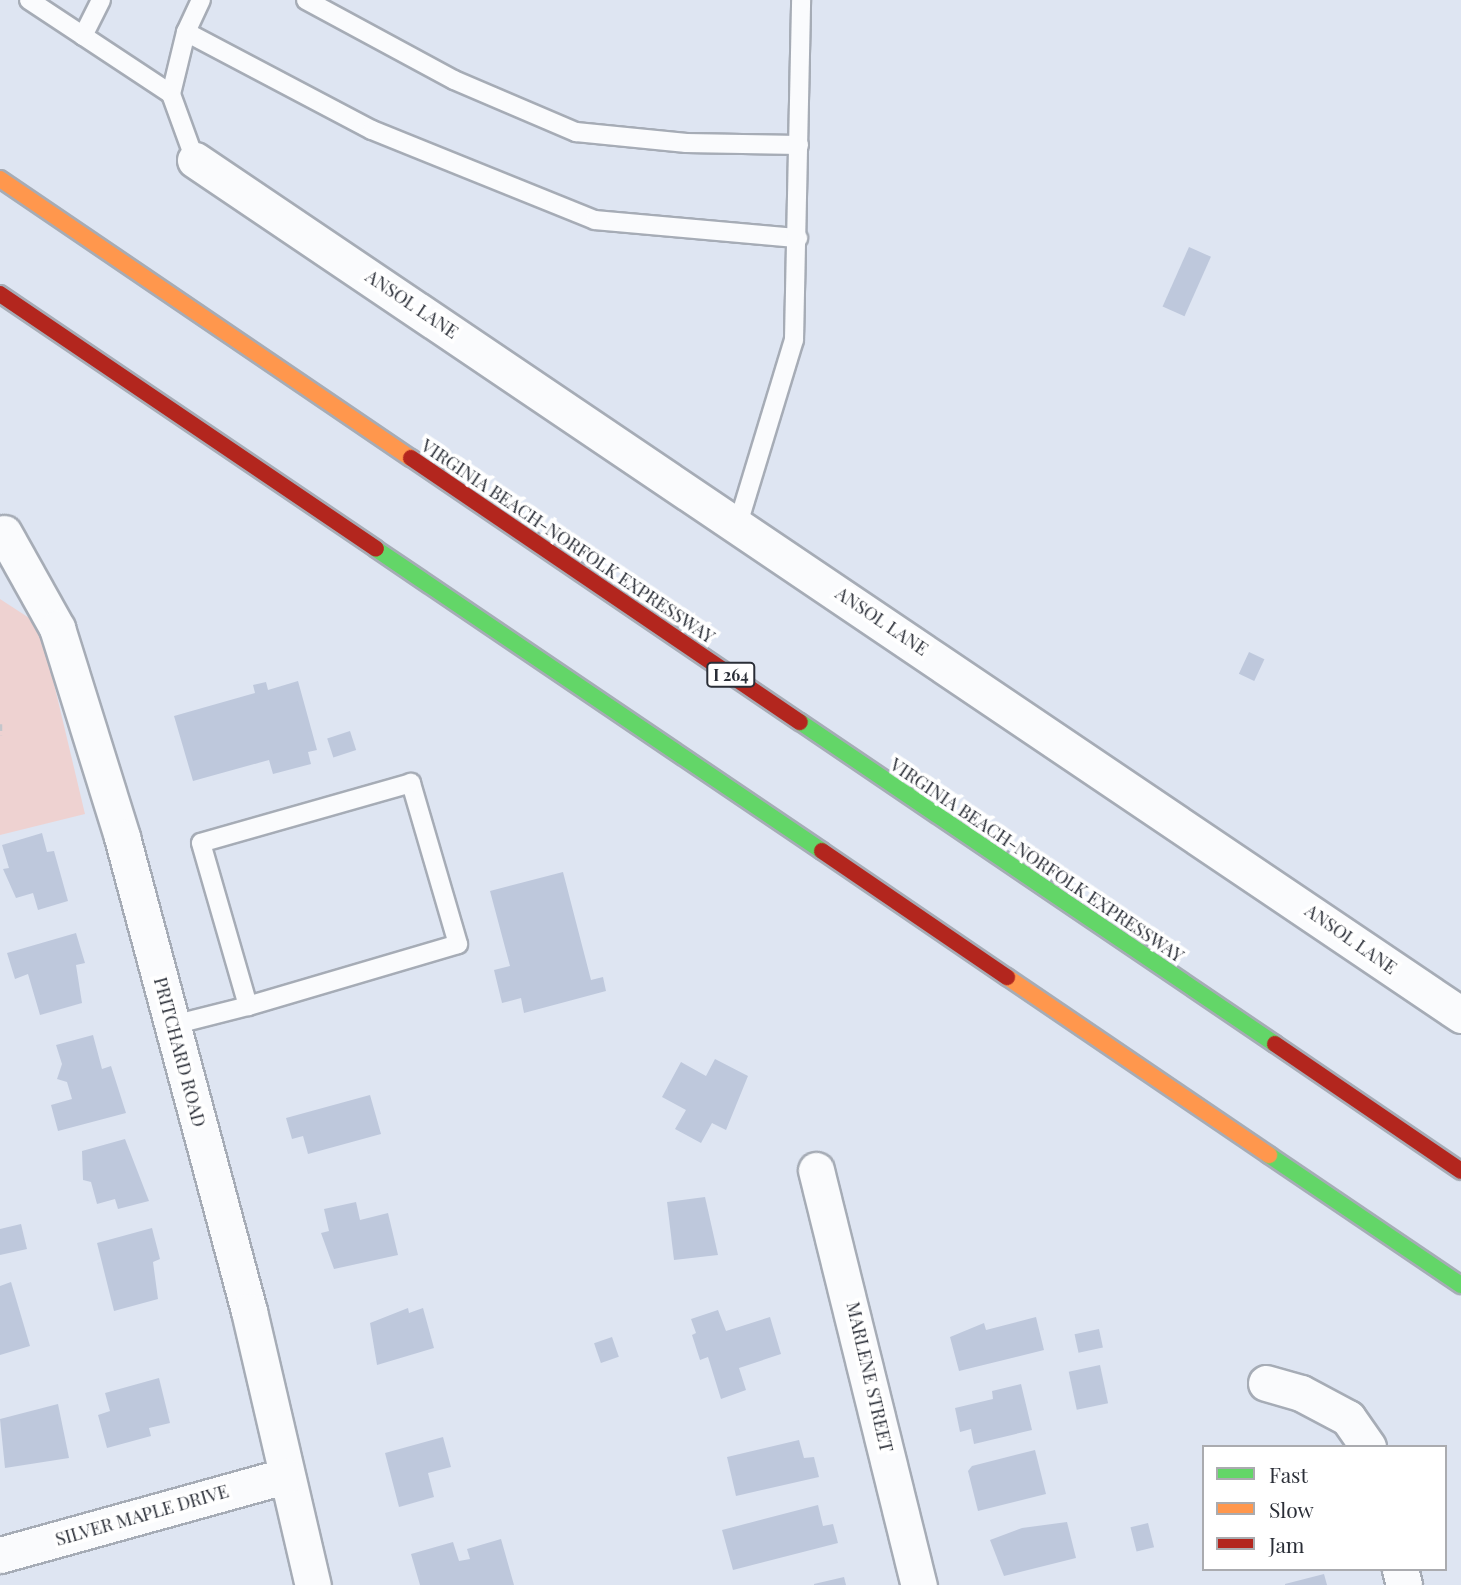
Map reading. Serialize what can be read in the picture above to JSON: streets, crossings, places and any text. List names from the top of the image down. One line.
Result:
{"streets":{"highway":["VIRGINIA BEACH-NORFOLK EXPRESSWAY","I 264"],"street":["ANSOL LANE","PRITCHARD ROAD","MARLENE STREET","SILVER MAPLE DRIVE"]},"crossings":[["PRITCHARD ROAD","SILVER MAPLE DRIVE"]],"legend":["Fast","Slow","Jam"]}
